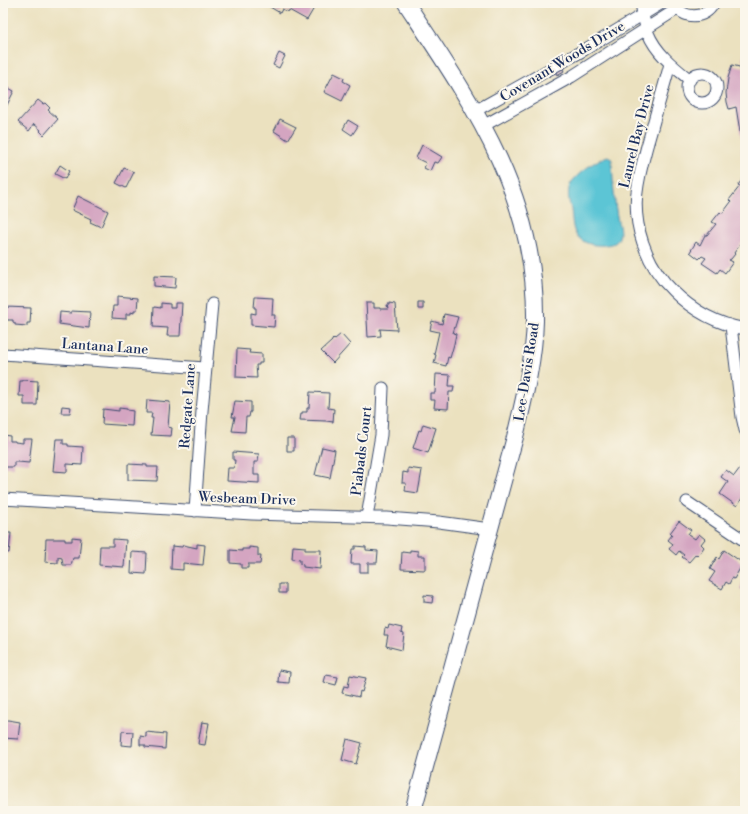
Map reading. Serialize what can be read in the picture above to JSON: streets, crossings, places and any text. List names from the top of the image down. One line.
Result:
{"streets":{"main road":["Lee-Davis Road"],"street":["Covenant Woods Drive","Laurel Bay Drive","Lantana Lane","Redgate Lane","Piabads Court","Wesbeam Drive"]},"crossings":[["Covenant Woods Drive","Lee-Davis Road"],["Lantana Lane","Redgate Lane"],["Lee-Davis Road","Wesbeam Drive"],["Redgate Lane","Wesbeam Drive"],["Piabads Court","Wesbeam Drive"]]}
